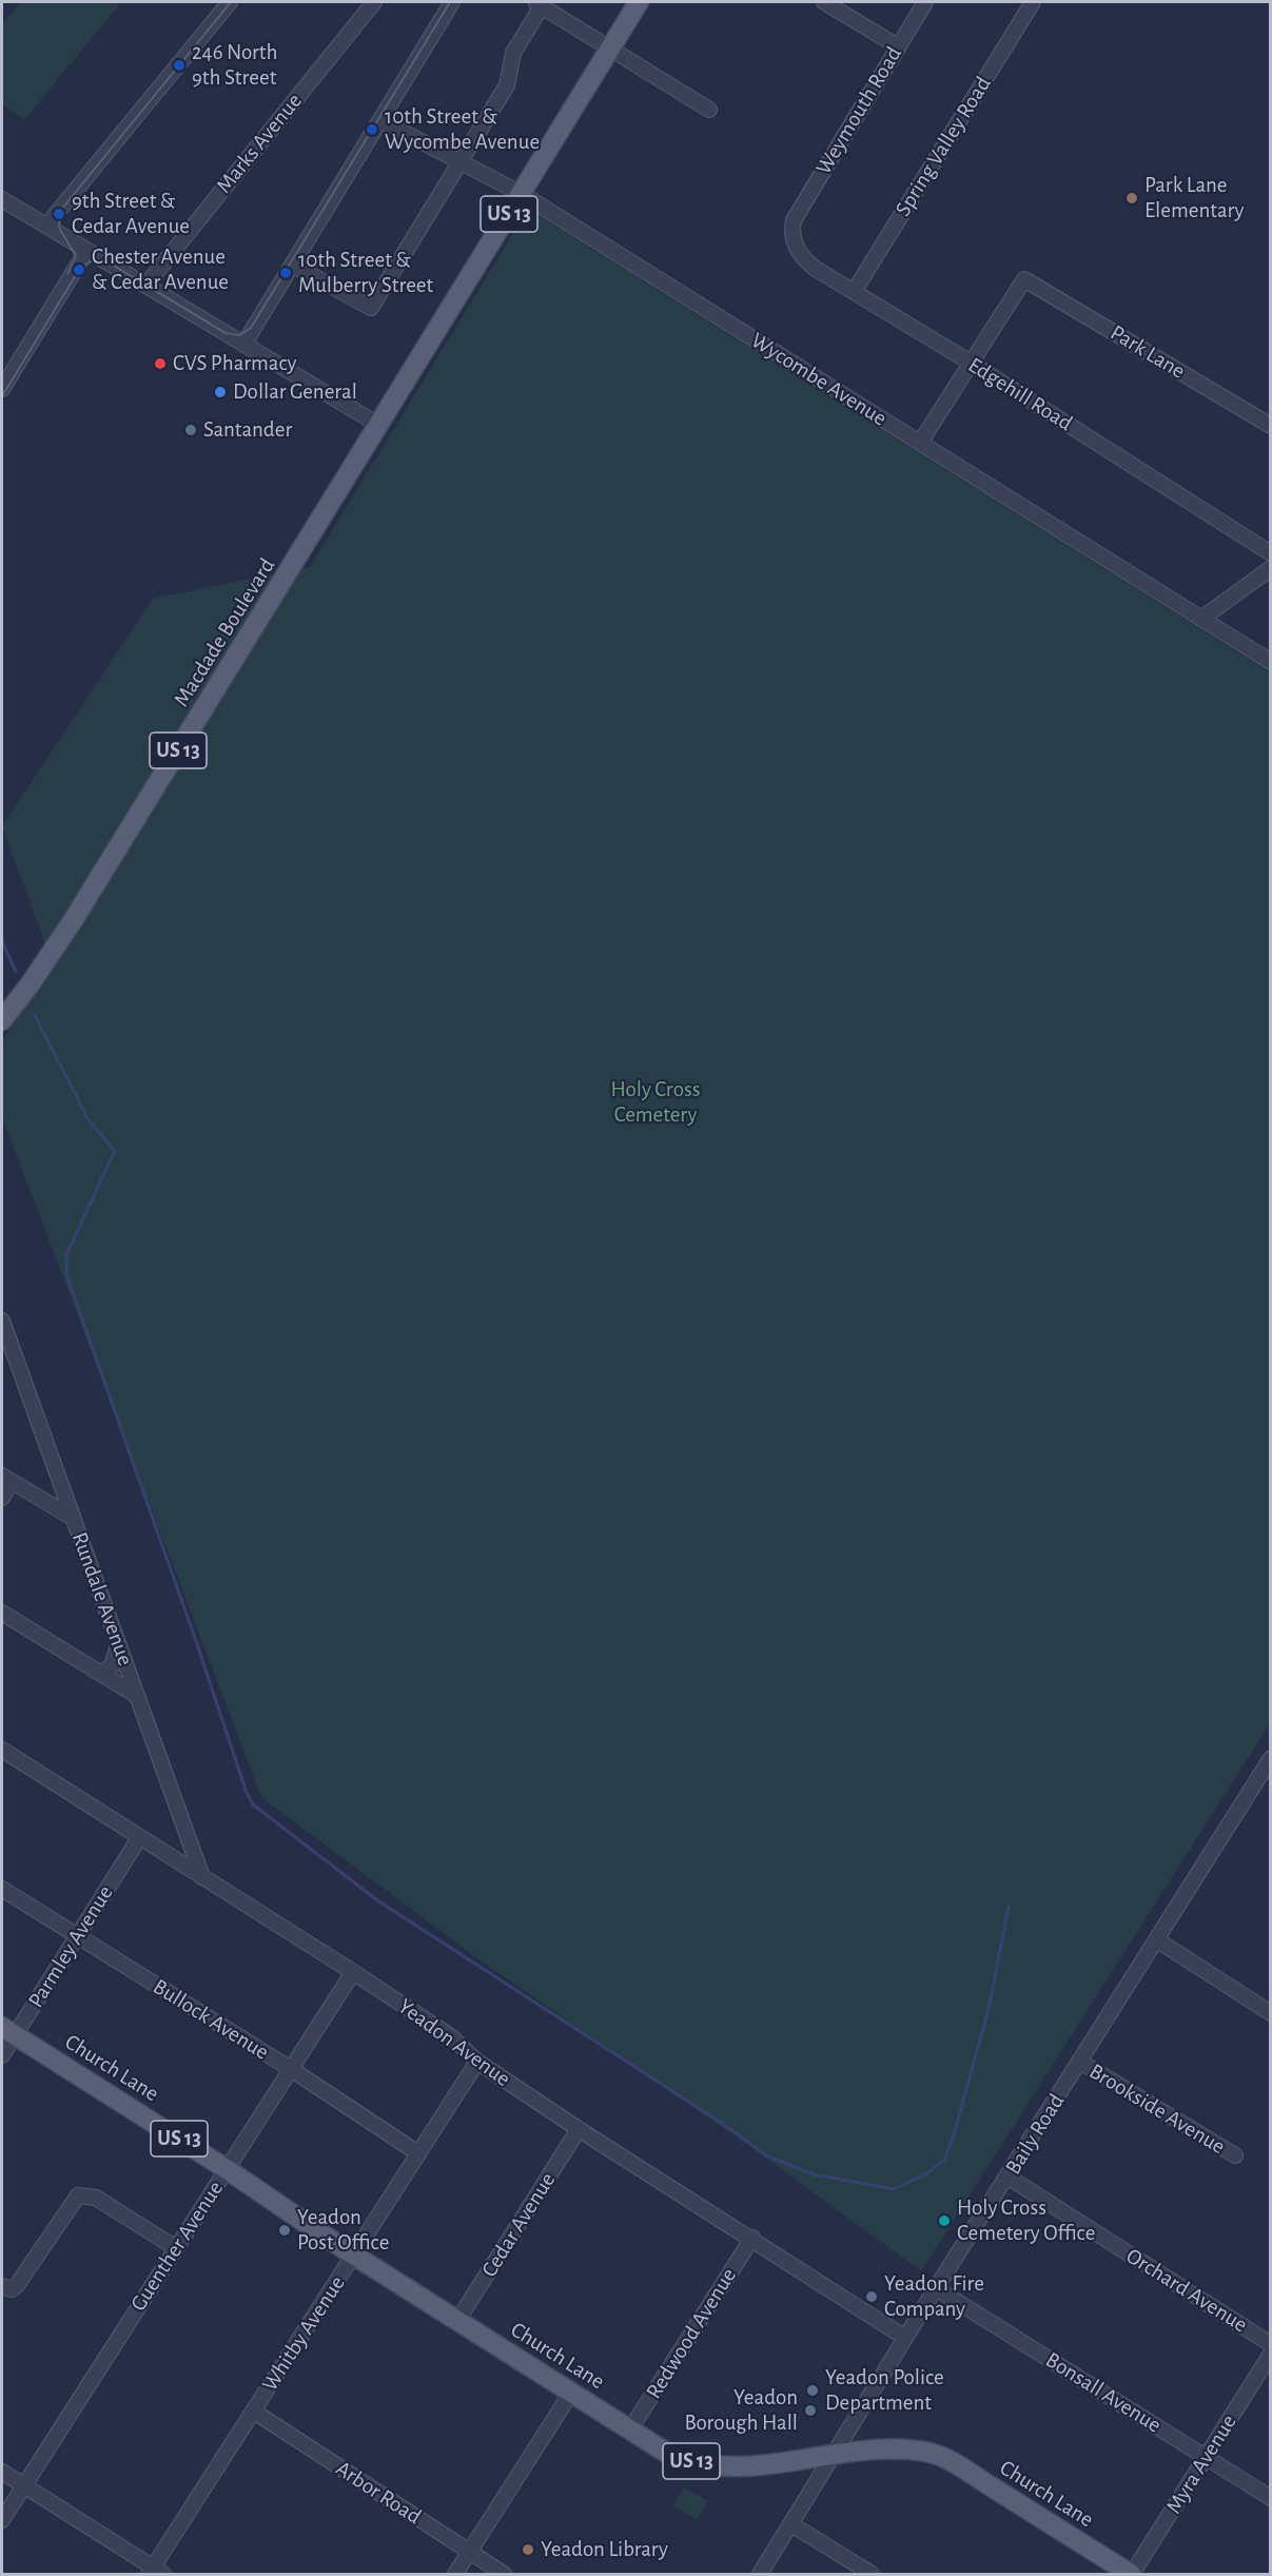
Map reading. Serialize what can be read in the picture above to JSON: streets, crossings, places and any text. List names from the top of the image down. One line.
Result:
{"streets":{"main road":["US 13","Macdade Boulevard","Church Lane"],"street":["Weymouth Road","Marks Avenue","Spring Valley Road","Park Lane","Wycombe Avenue","Edgehill Road","Rundale Avenue","Parmley Avenue","Bullock Avenue","Yeadon Avenue","Brookside Avenue","Baily Road","Cedar Avenue","Guenther Avenue","Orchard Avenue","Whitby Avenue","Redwood Avenue","Bonsall Avenue","Myra Avenue","Arbor Road"]},"crossings":[["Weymouth Road","Edgehill Road"],["Spring Valley Road","Edgehill Road"],["US 13","Wycombe Avenue"],["US 13","Macdade Boulevard"],["Park Lane","Edgehill Road"],["Rundale Avenue","Yeadon Avenue"],["Parmley Avenue","Bullock Avenue"],["Parmley Avenue","Yeadon Avenue"],["Parmley Avenue","Church Lane"],["Bullock Avenue","Guenther Avenue"],["Bullock Avenue","Whitby Avenue"],["Yeadon Avenue","Baily Road"],["Yeadon Avenue","Cedar Avenue"],["Yeadon Avenue","Guenther Avenue"],["Yeadon Avenue","Whitby Avenue"],["Yeadon Avenue","Redwood Avenue"],["Church Lane","Baily Road"],["Church Lane","Cedar Avenue"],["Church Lane","Guenther Avenue"],["Church Lane","Whitby Avenue"],["Church Lane","Redwood Avenue"],["Church Lane","Myra Avenue"],["Brookside Avenue","Baily Road"],["Baily Road","Orchard Avenue"],["Baily Road","Bonsall Avenue"],["Whitby Avenue","Arbor Road"],["Bonsall Avenue","Myra Avenue"]],"parks":["Holy Cross Cemetery"],"places":["246 North 9th Street","10th Street & Wycombe Avenue","Park Lane Elementary","9th Street & Cedar Avenue","Chester Avenue & Cedar Avenue","10th Street & Mulberry Street","CVS Pharmacy","Dollar General","Santander","Holy Cross Cemetery Office","Yeadon Post Office","Yeadon Fire Company","Yeadon Police Department","Yeadon Borough Hall","Yeadon Library"]}
